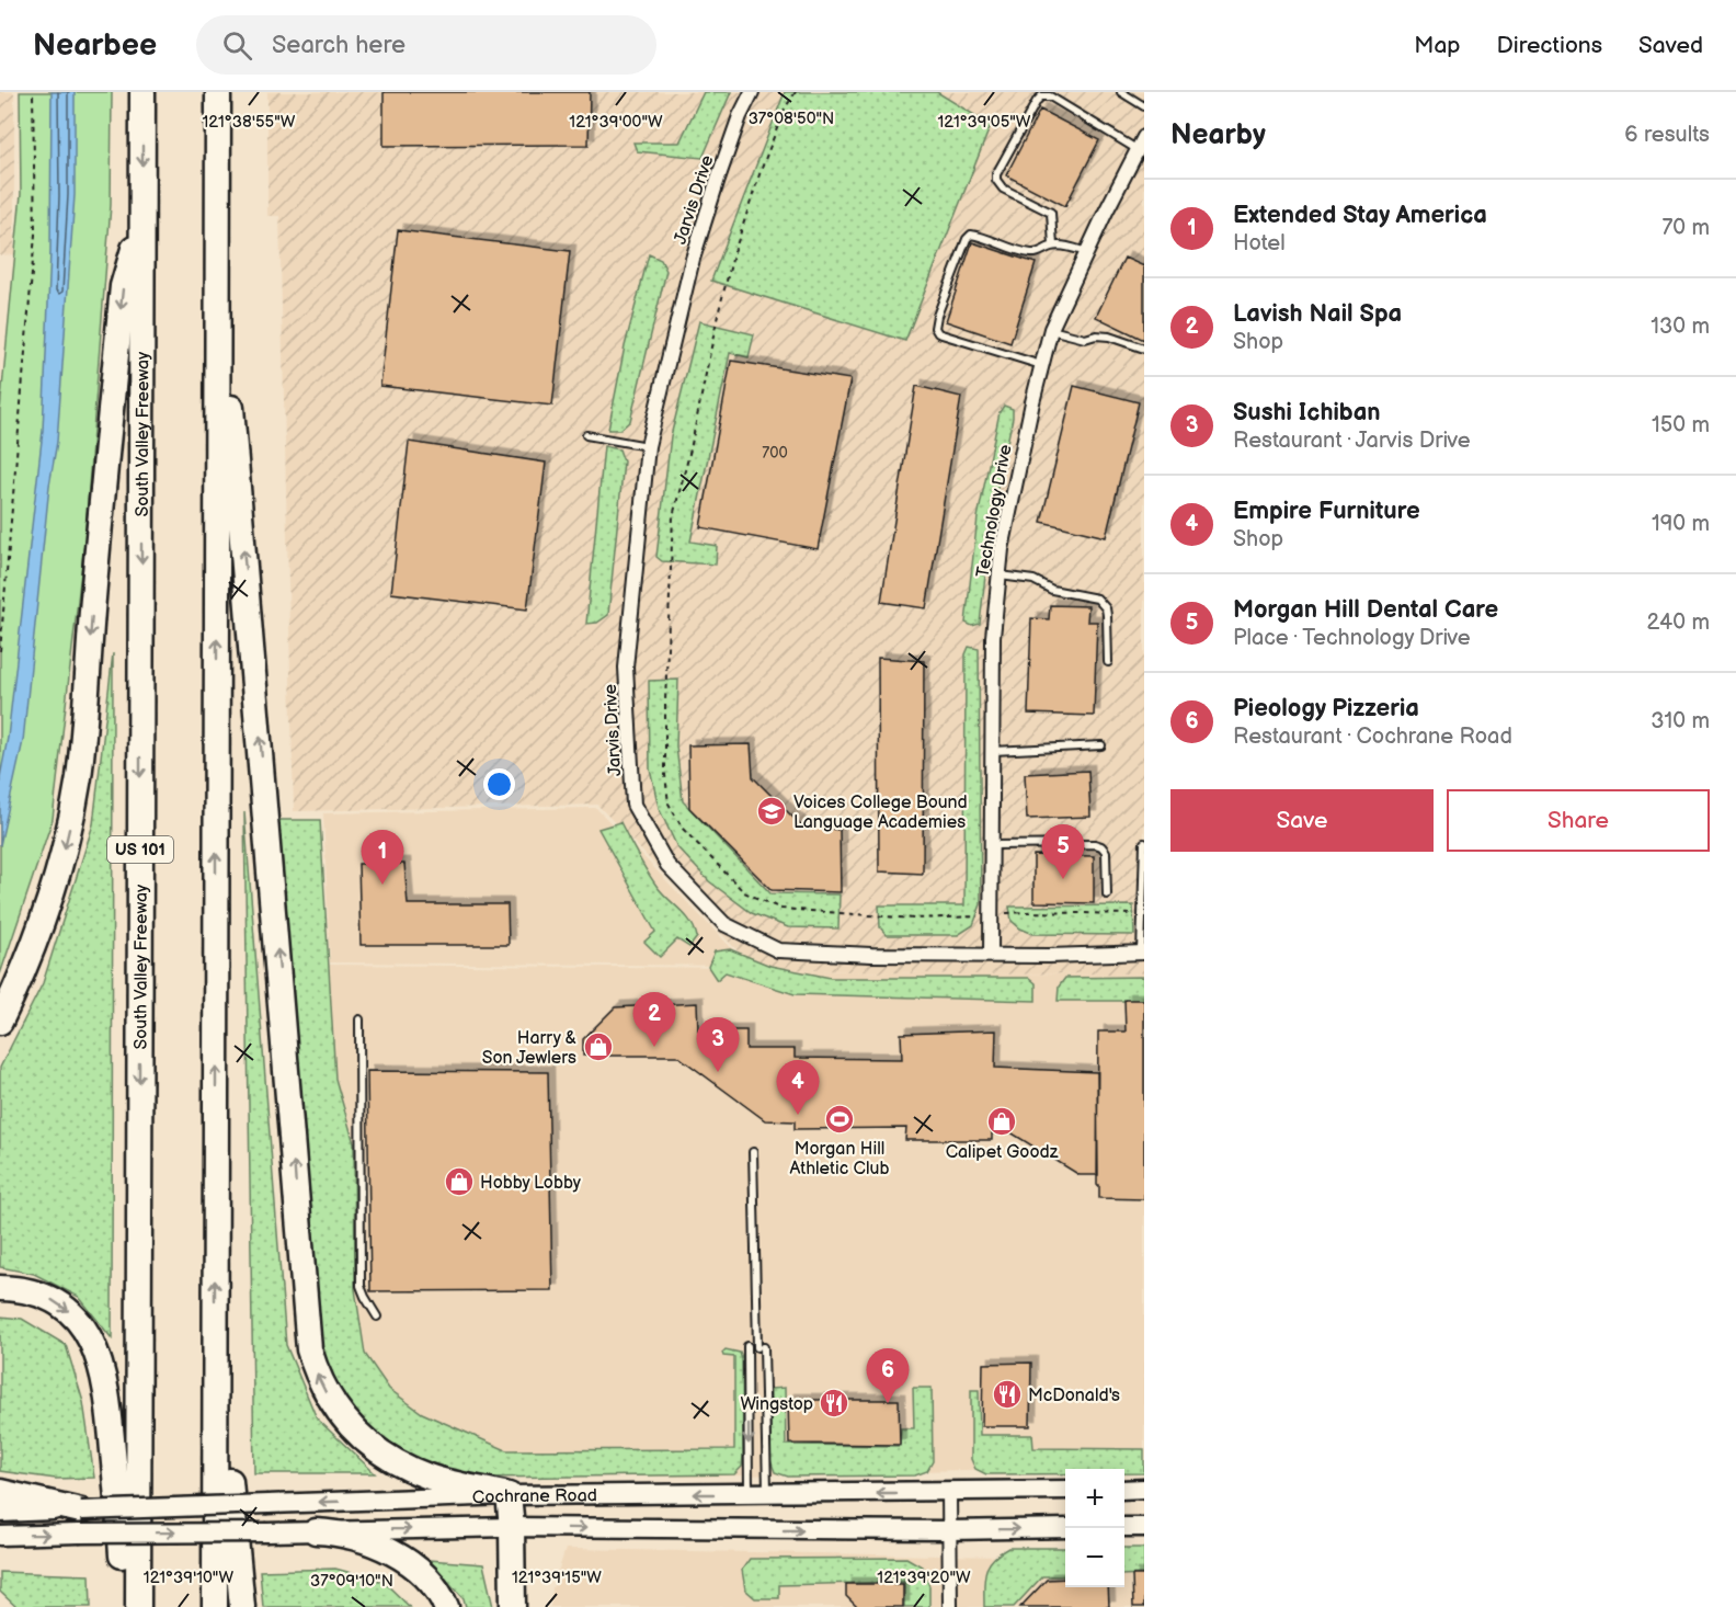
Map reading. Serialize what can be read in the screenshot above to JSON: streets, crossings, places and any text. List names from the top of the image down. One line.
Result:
{"streets":{"highway":["South Valley Freeway","US 101"],"main road":["Cochrane Road"],"street":["Jarvis Drive","Technology Drive"]},"crossings":[["Jarvis Drive","Technology Drive"]],"places":{"school or university":["Voices College Bound Language Academies"],"shop":["Harry & Son Jewlers","Calipet Goodz","Hobby Lobby"],"sports":["Morgan Hill Athletic Club"],"restaurant":["McDonald's","Wingstop"]},"house_numbers":["700"],"page":{"header":"Nearbee","search":"Search here","nav":["Map","Directions","Saved"],"heading":["Nearby","6 results"],"list":[{"mark":"1","name":"Extended Stay America","note":"Hotel","value":"70 m"},{"mark":"2","name":"Lavish Nail Spa","note":"Shop","value":"130 m"},{"mark":"3","name":"Sushi Ichiban","note":"Restaurant · Jarvis Drive","value":"150 m"},{"mark":"4","name":"Empire Furniture","note":"Shop","value":"190 m"},{"mark":"5","name":"Morgan Hill Dental Care","note":"Place · Technology Drive","value":"240 m"},{"mark":"6","name":"Pieology Pizzeria","note":"Restaurant · Cochrane Road","value":"310 m"}],"buttons":["Save","Share"],"pins":["5","1","2","3","4","6"],"map_buttons":["+","−"]},"coordinates":["37°08'50\"N","121°38'55\"W","121°39'00\"W","121°39'05\"W","121°39'10\"W","121°39'15\"W","121°39'20\"W","37°09'10\"N"]}
